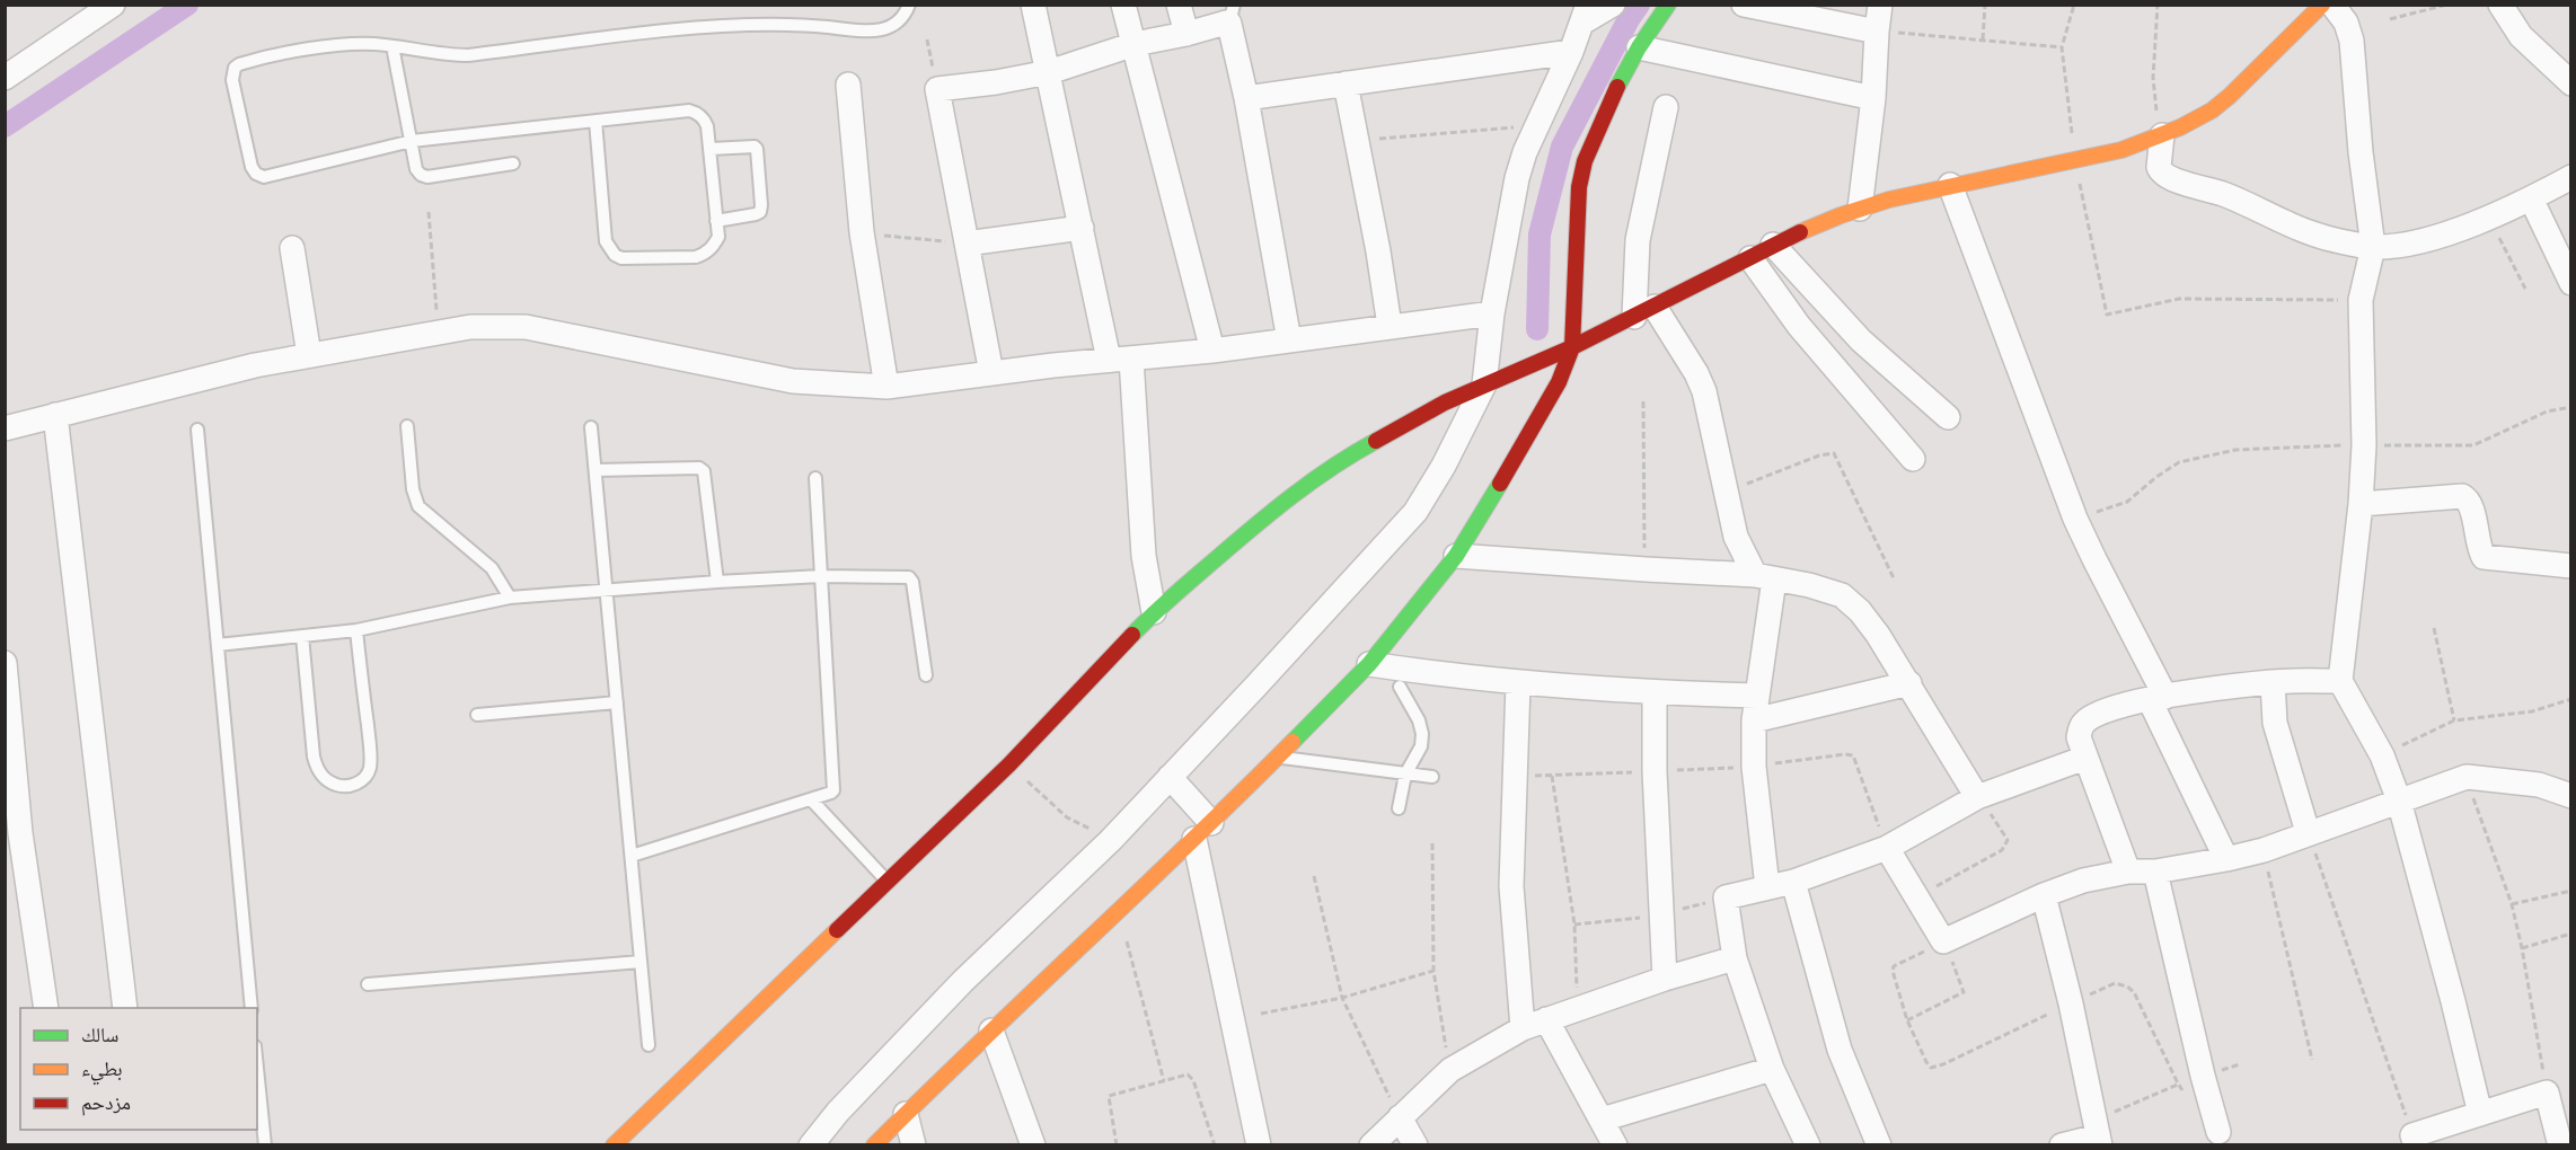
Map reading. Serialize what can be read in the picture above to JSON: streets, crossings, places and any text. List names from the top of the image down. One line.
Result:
{"legend":["سالك","بطيء","مزدحم"]}
